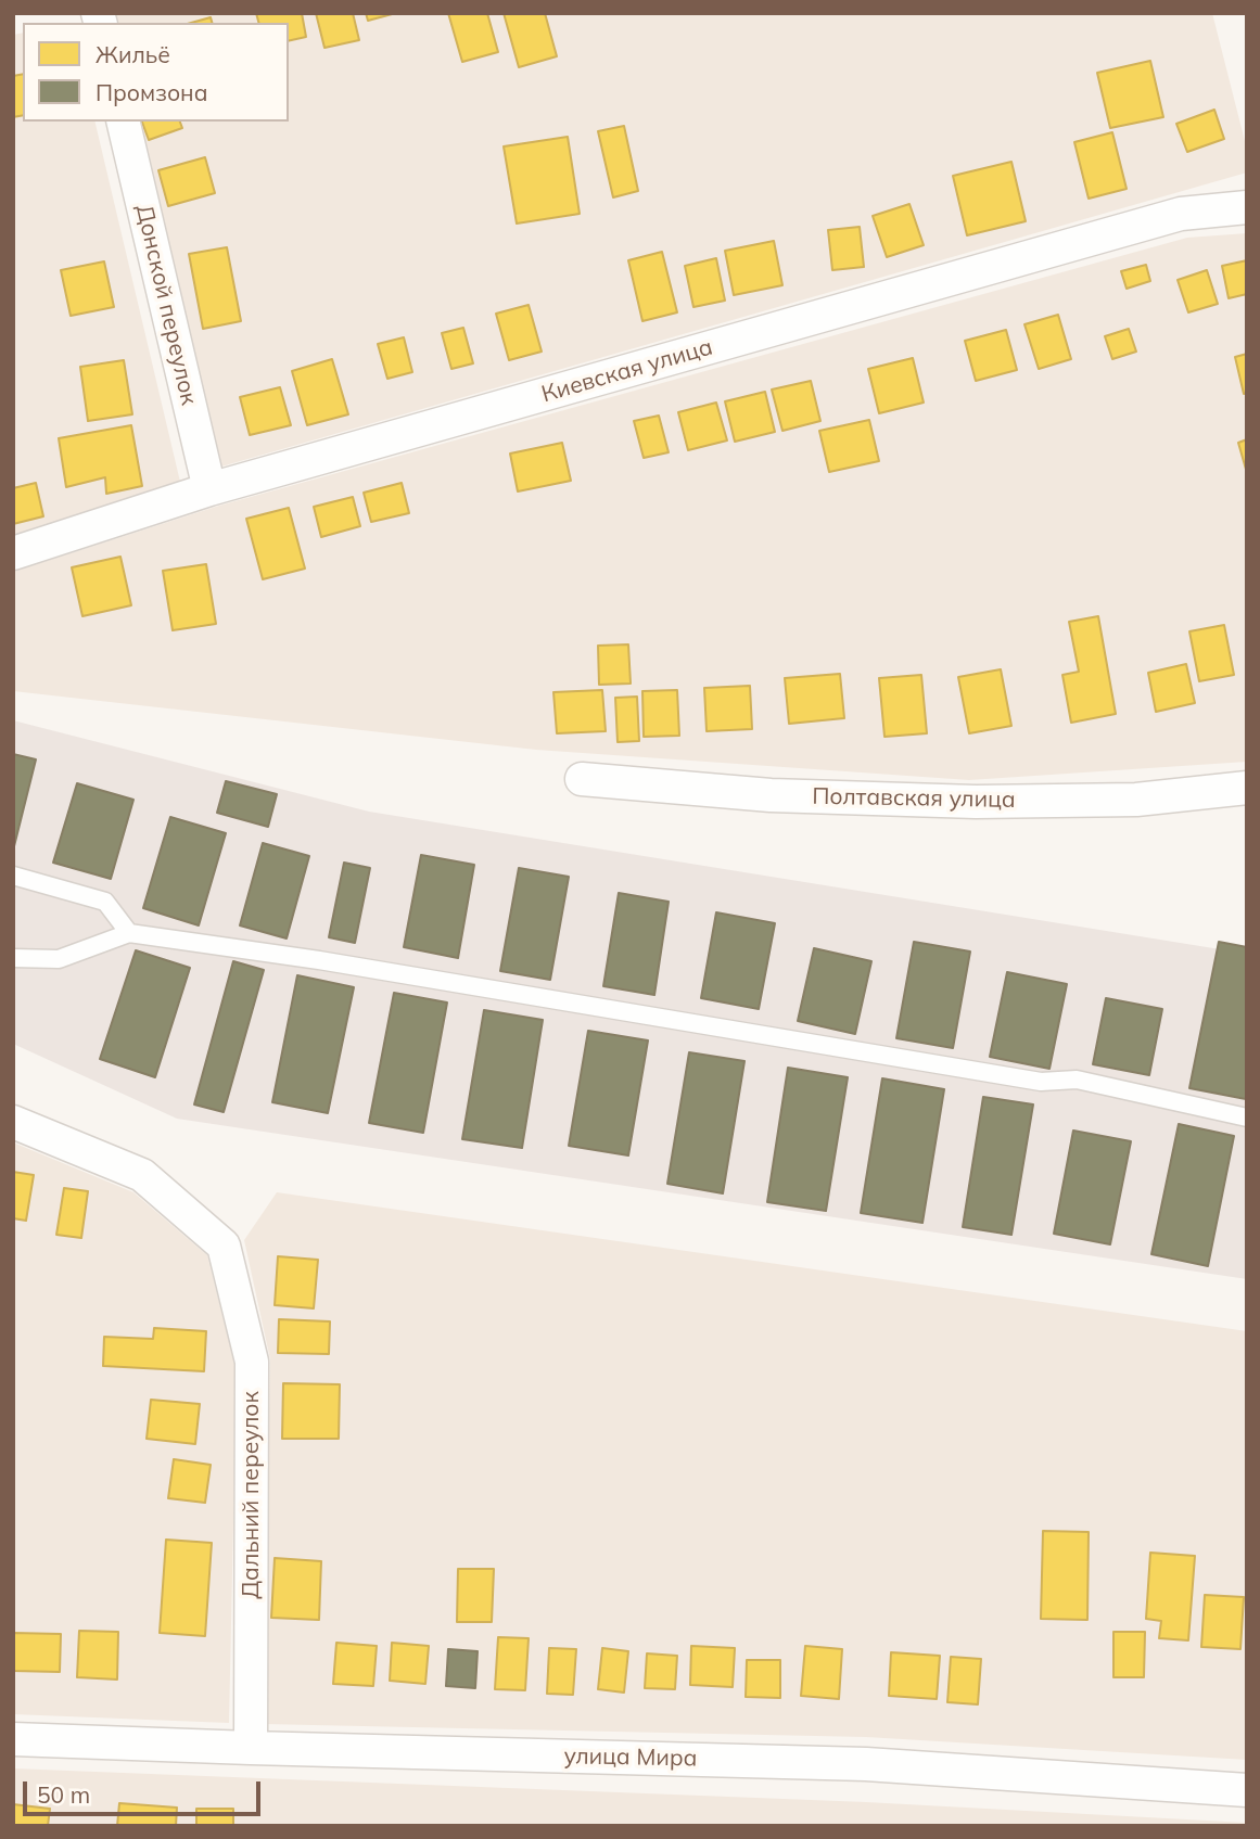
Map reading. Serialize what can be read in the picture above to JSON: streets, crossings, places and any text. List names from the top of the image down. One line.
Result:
{"streets":{"street":["Донской переулок","Киевская улица","Полтавская улица","Дальний переулок","улица Мира"]},"crossings":[["Донской переулок","Киевская улица"],["Дальний переулок","улица Мира"]],"legend":["Жильё","Промзона"],"scale_bar":"50 m"}
